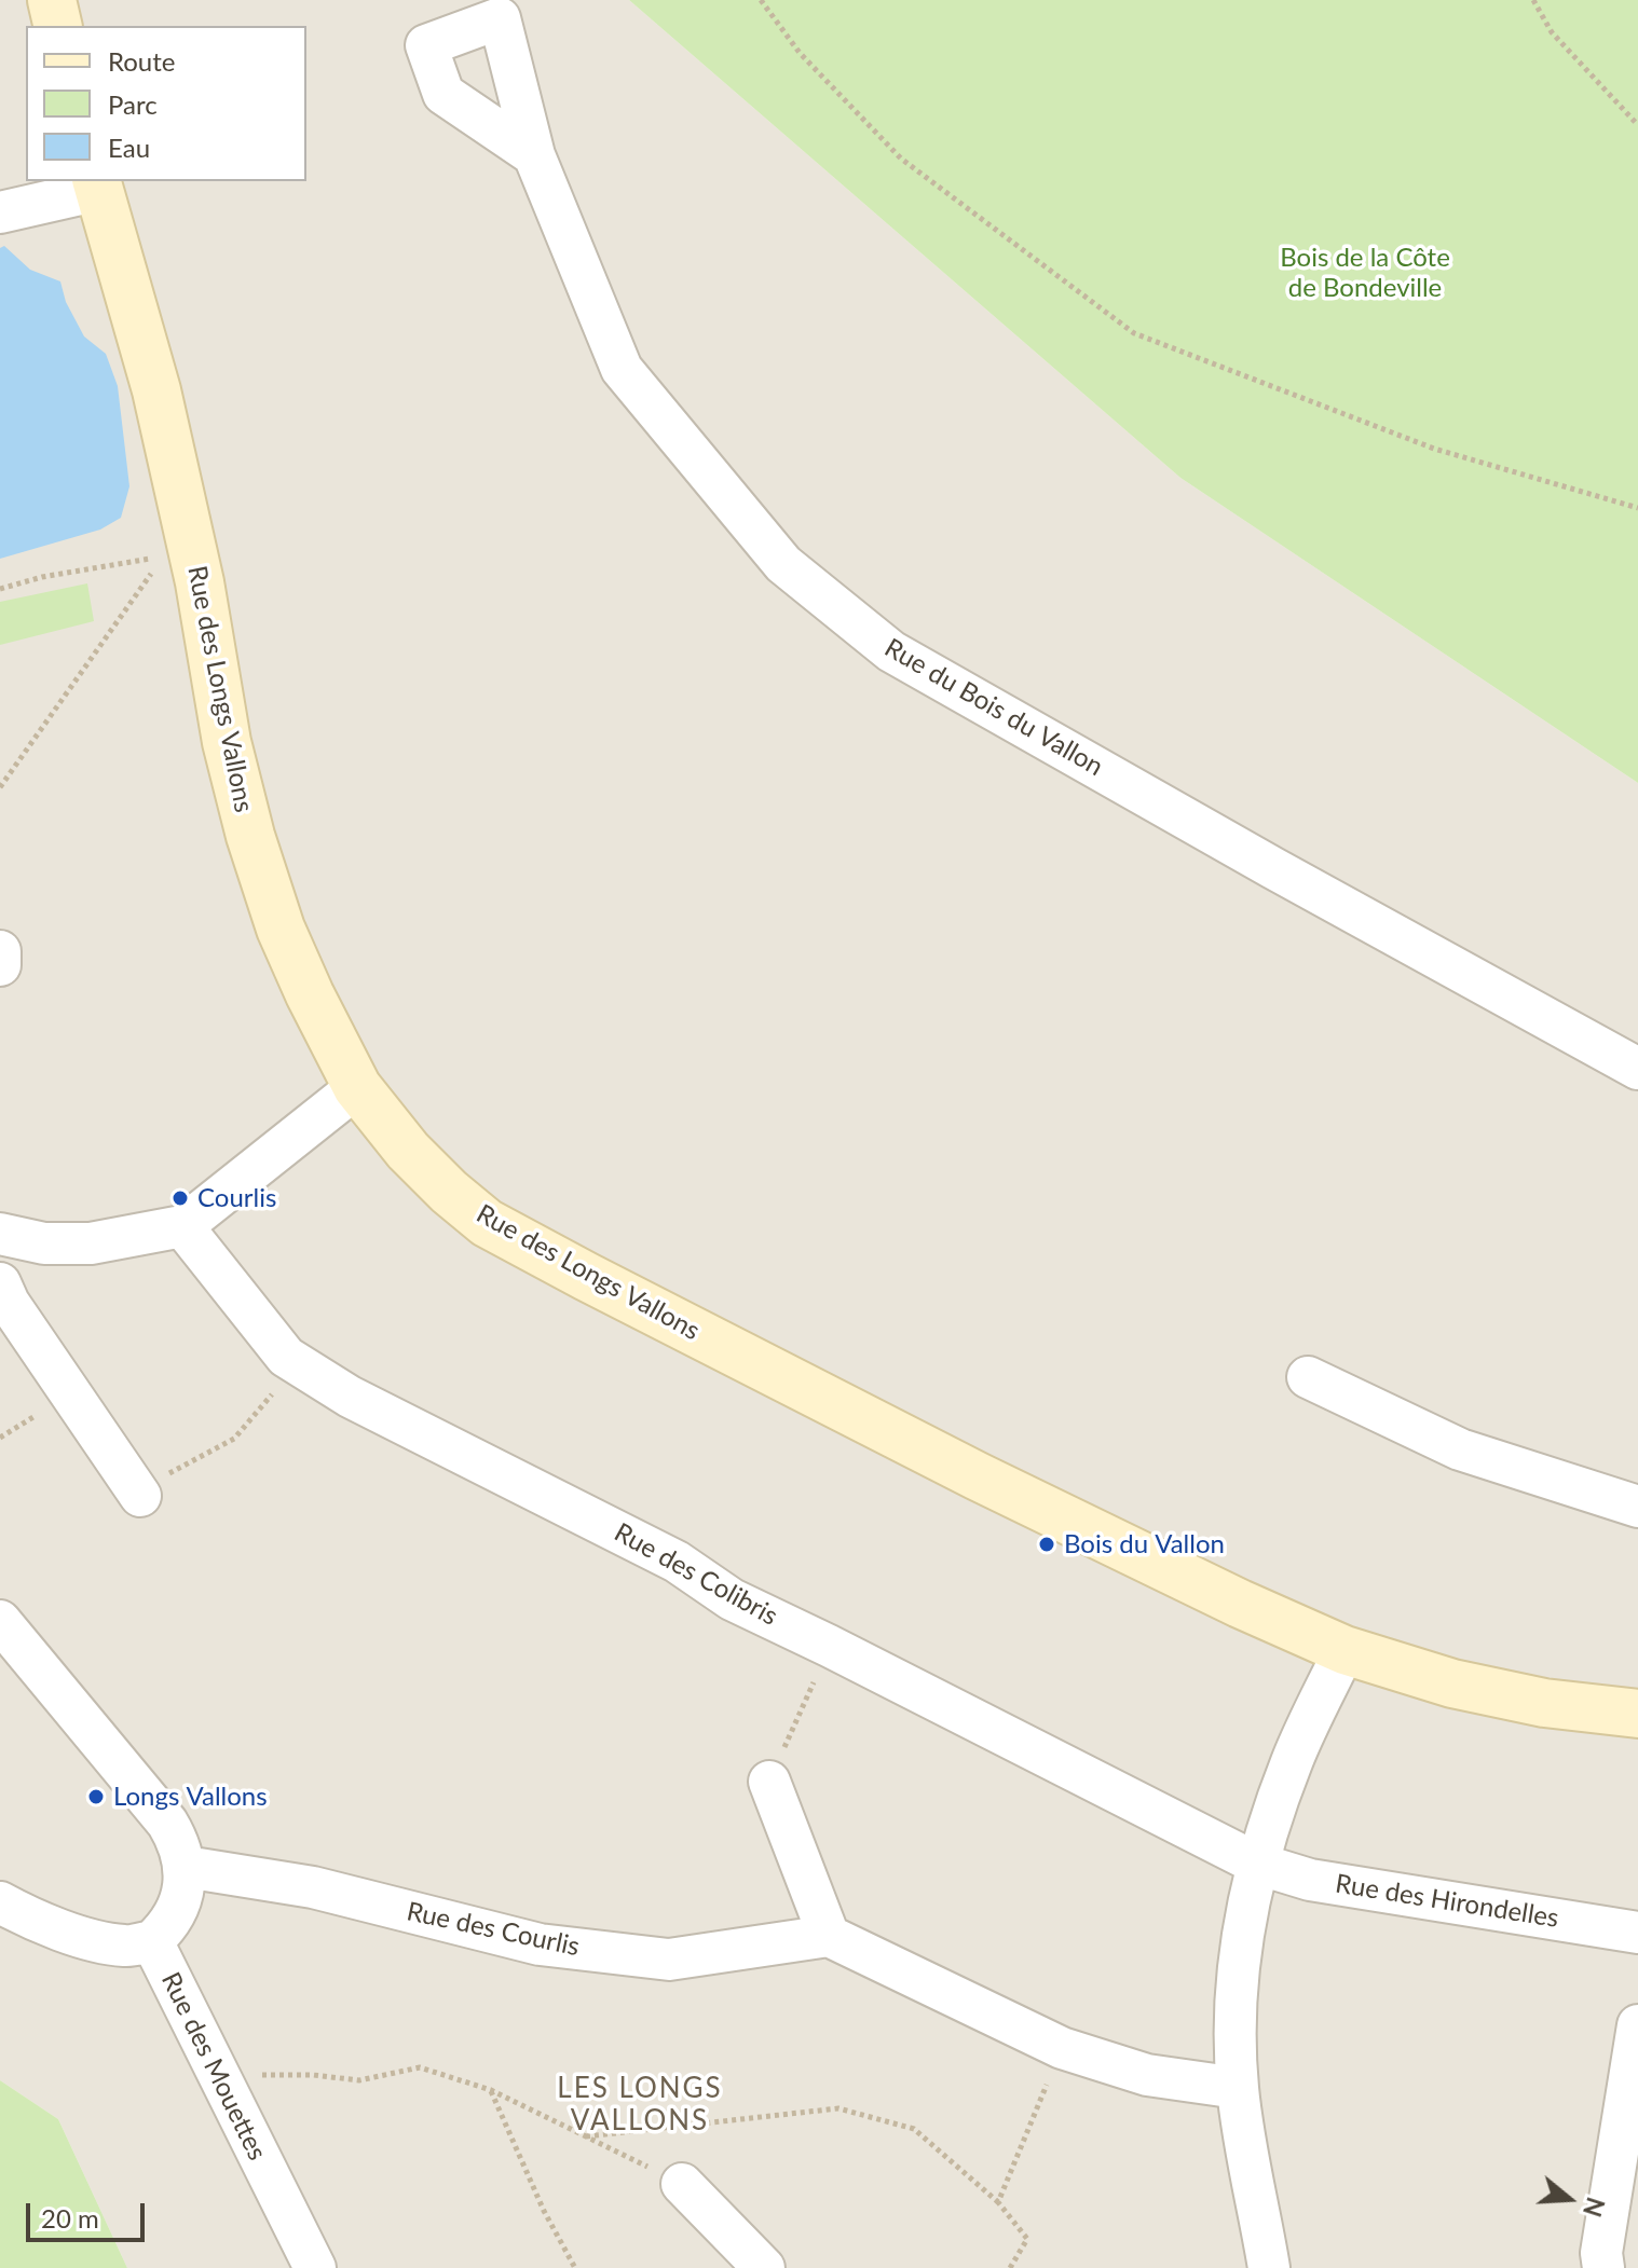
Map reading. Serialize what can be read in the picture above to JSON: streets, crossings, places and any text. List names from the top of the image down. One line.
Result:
{"streets":{"street":["Rue des Longs Vallons","Rue du Bois du Vallon","Rue des Colibris","Rue des Hirondelles","Rue des Courlis","Rue des Mouettes"]},"crossings":[["Rue des Colibris","Rue des Hirondelles"],["Rue des Courlis","Rue des Mouettes"]],"districts":["LES LONGS VALLONS"],"parks":["Bois de la Côte de Bondeville"],"places":["Courlis","Bois du Vallon","Longs Vallons"],"legend":["Route","Parc","Eau"],"scale_bar":"20 m","north":"right"}
